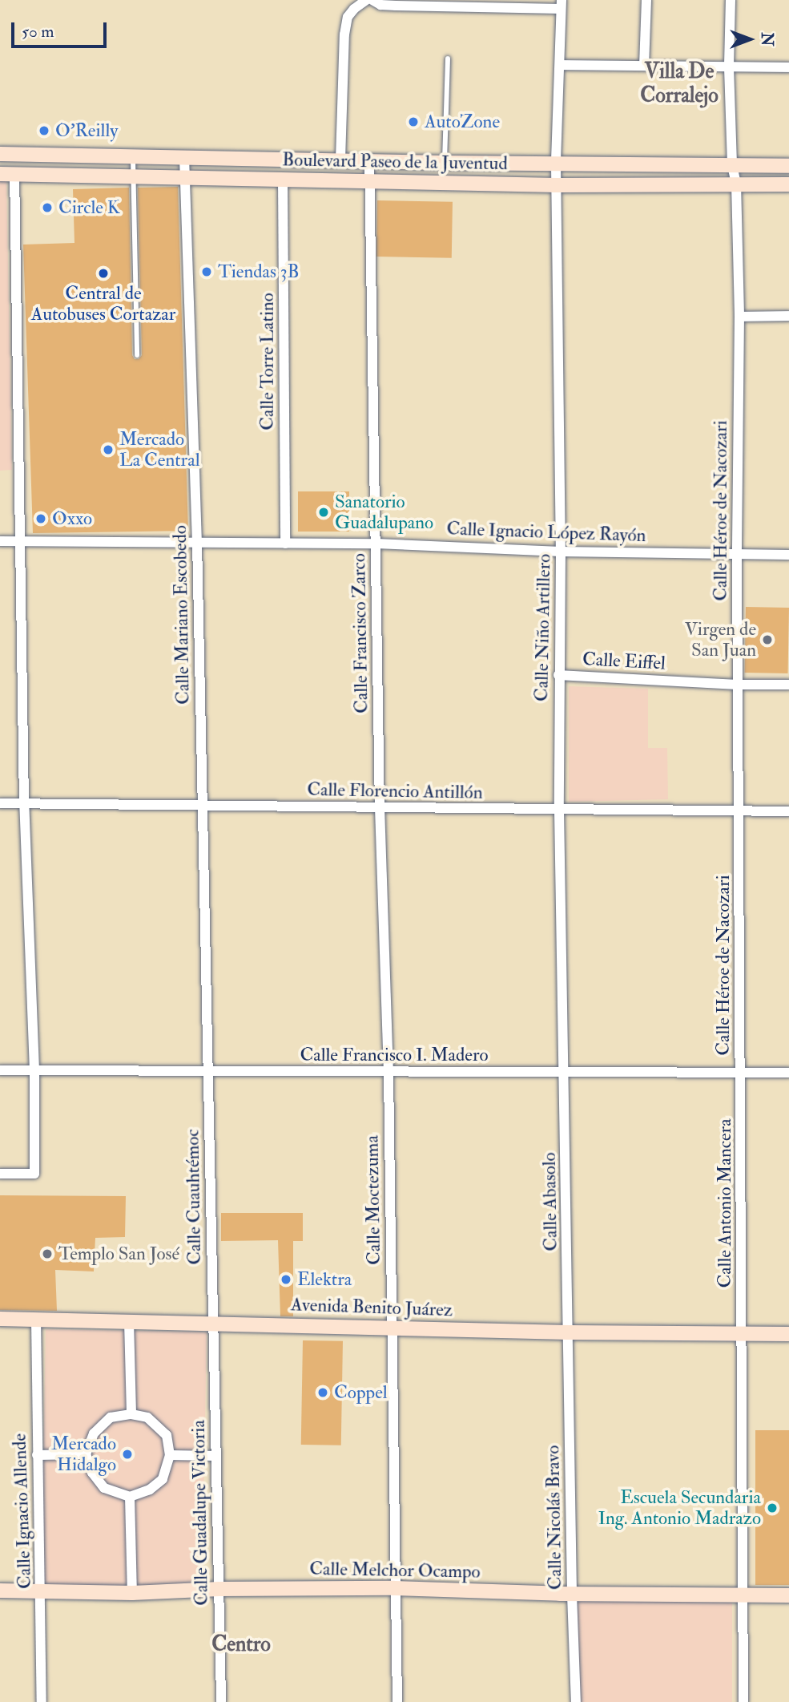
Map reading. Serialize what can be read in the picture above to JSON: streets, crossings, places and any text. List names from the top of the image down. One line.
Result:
{"streets":{"street":["Boulevard Paseo de la Juventud","Calle Torre Latino","Calle Héroe de Nacozari","Calle Ignacio López Rayón","Calle Mariano Escobedo","Calle Niño Artillero","Calle Francisco Zarco","Calle Eiffel","Calle Florencio Antillón","Calle Francisco I. Madero","Calle Cuauhtémoc","Calle Moctezuma","Calle Abasolo","Calle Antonio Mancera","Avenida Benito Juárez","Calle Ignacio Allende","Calle Guadalupe Victoria","Calle Nicolás Bravo","Calle Melchor Ocampo"]},"crossings":[["Boulevard Paseo de la Juventud","Calle Torre Latino"],["Boulevard Paseo de la Juventud","Calle Héroe de Nacozari"],["Boulevard Paseo de la Juventud","Calle Mariano Escobedo"],["Boulevard Paseo de la Juventud","Calle Niño Artillero"],["Boulevard Paseo de la Juventud","Calle Francisco Zarco"],["Calle Torre Latino","Calle Ignacio López Rayón"],["Calle Héroe de Nacozari","Calle Ignacio López Rayón"],["Calle Héroe de Nacozari","Calle Eiffel"],["Calle Héroe de Nacozari","Calle Florencio Antillón"],["Calle Héroe de Nacozari","Calle Francisco I. Madero"],["Calle Héroe de Nacozari","Calle Antonio Mancera"],["Calle Ignacio López Rayón","Calle Mariano Escobedo"],["Calle Ignacio López Rayón","Calle Niño Artillero"],["Calle Ignacio López Rayón","Calle Francisco Zarco"],["Calle Mariano Escobedo","Calle Florencio Antillón"],["Calle Mariano Escobedo","Calle Francisco I. Madero"],["Calle Mariano Escobedo","Calle Cuauhtémoc"],["Calle Niño Artillero","Calle Eiffel"],["Calle Niño Artillero","Calle Florencio Antillón"],["Calle Niño Artillero","Calle Francisco I. Madero"],["Calle Niño Artillero","Calle Abasolo"],["Calle Francisco Zarco","Calle Florencio Antillón"],["Calle Francisco Zarco","Calle Francisco I. Madero"],["Calle Francisco Zarco","Calle Moctezuma"],["Calle Francisco I. Madero","Calle Cuauhtémoc"],["Calle Francisco I. Madero","Calle Moctezuma"],["Calle Francisco I. Madero","Calle Abasolo"],["Calle Francisco I. Madero","Calle Antonio Mancera"],["Calle Cuauhtémoc","Avenida Benito Juárez"],["Calle Cuauhtémoc","Calle Guadalupe Victoria"],["Calle Moctezuma","Avenida Benito Juárez"],["Calle Moctezuma","Calle Melchor Ocampo"],["Calle Abasolo","Avenida Benito Juárez"],["Calle Abasolo","Calle Nicolás Bravo"],["Calle Antonio Mancera","Avenida Benito Juárez"],["Calle Antonio Mancera","Calle Melchor Ocampo"],["Avenida Benito Juárez","Calle Ignacio Allende"],["Avenida Benito Juárez","Calle Guadalupe Victoria"],["Avenida Benito Juárez","Calle Nicolás Bravo"],["Calle Ignacio Allende","Calle Melchor Ocampo"],["Calle Guadalupe Victoria","Calle Melchor Ocampo"],["Calle Nicolás Bravo","Calle Melchor Ocampo"]],"districts":["Villa De Corralejo","Centro"],"places":["AutoZone","O'Reilly","Circle K","Tiendas 3B","Central de Autobuses Cortazar","Mercado La Central","Sanatorio Guadalupano","Oxxo","Virgen de San Juan","Templo San José","Elektra","Coppel","Mercado Hidalgo","Escuela Secundaria Ing. Antonio Madrazo"],"scale_bar":"50 m","north":"right"}
